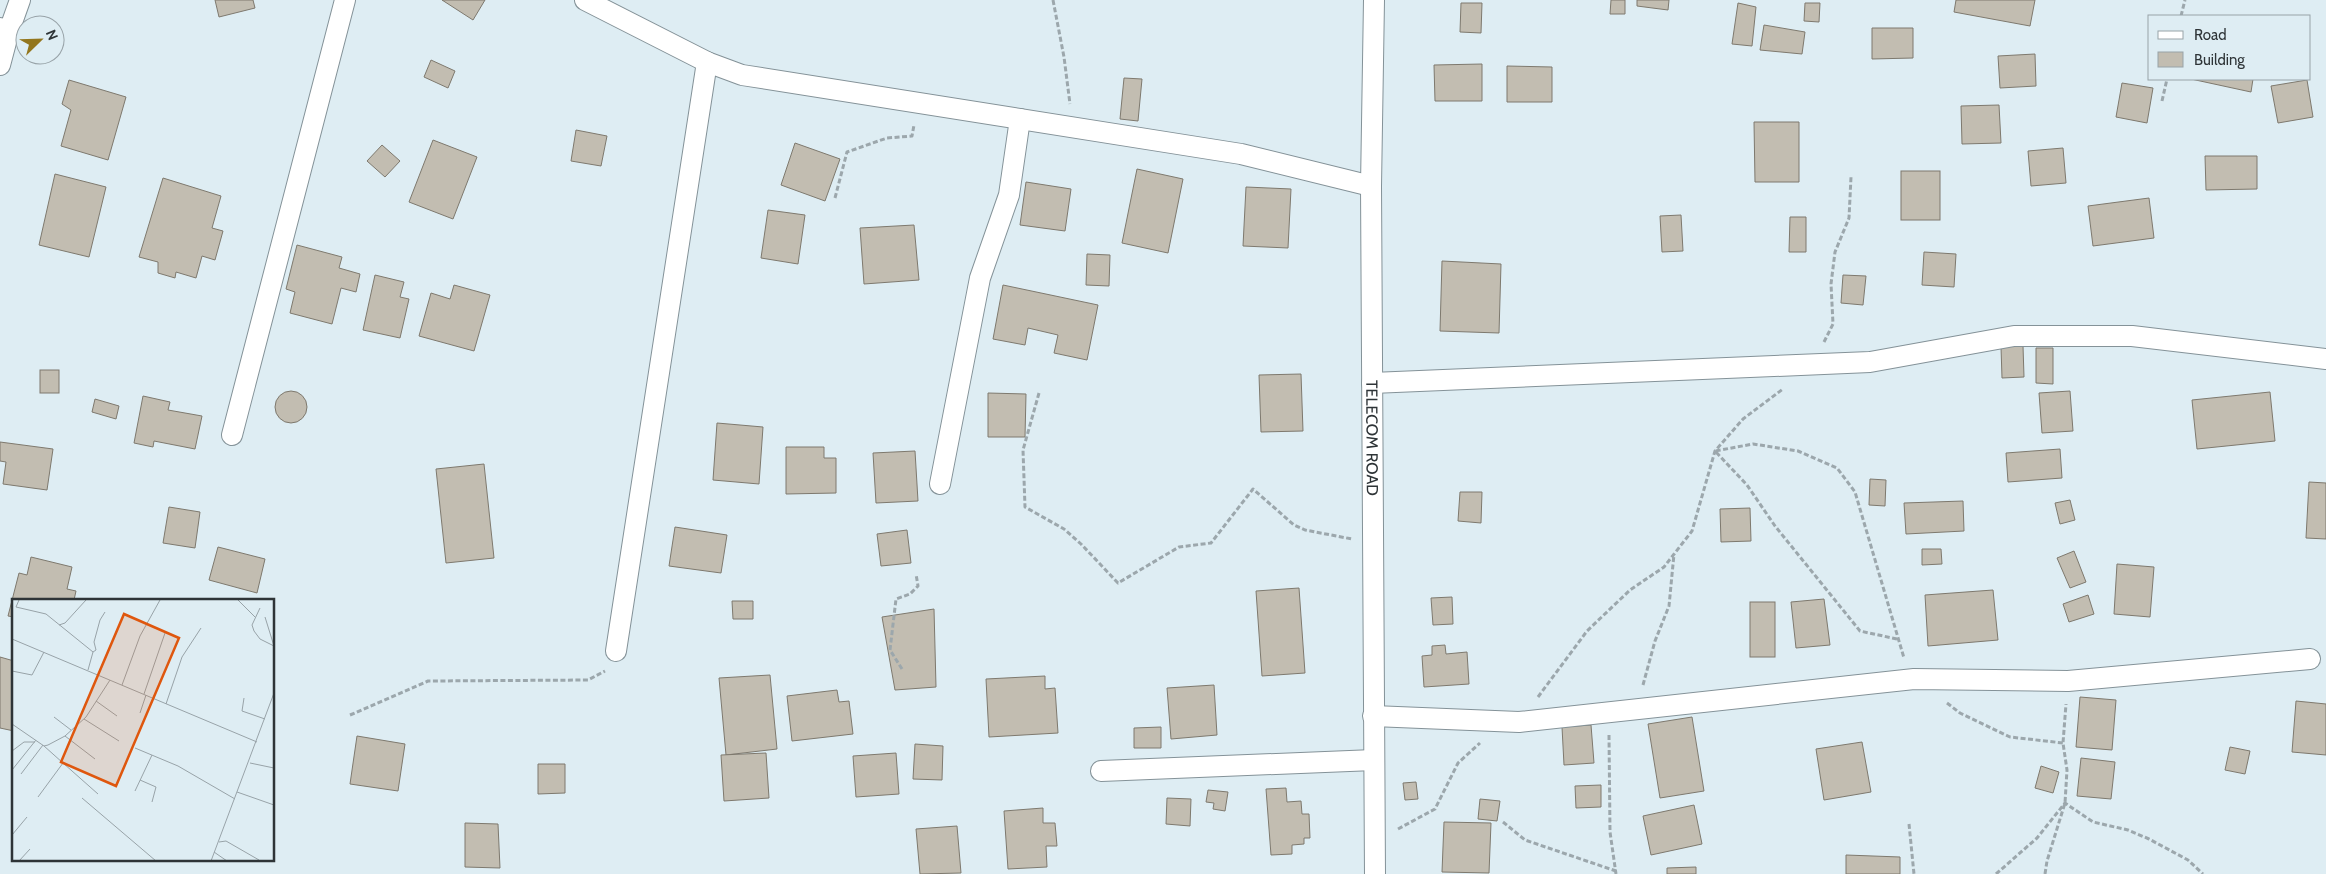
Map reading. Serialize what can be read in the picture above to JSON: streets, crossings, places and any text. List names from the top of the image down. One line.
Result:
{"streets":{"street":["TELECOM ROAD"]},"legend":["Road","Building"],"north":"top right"}
